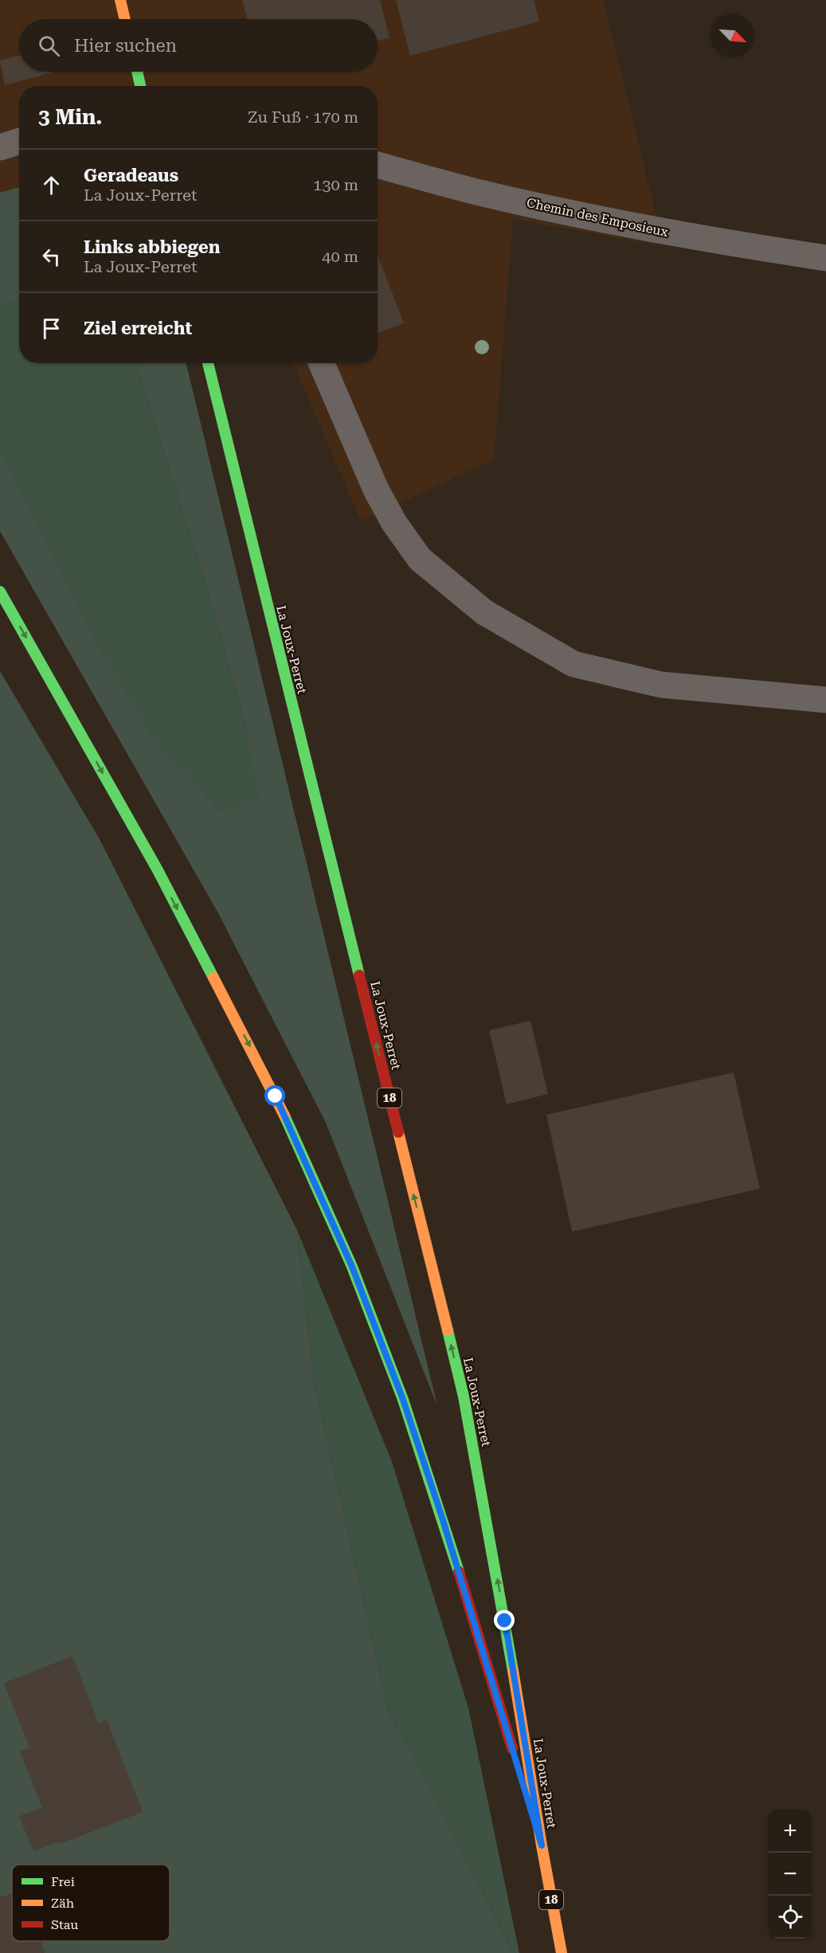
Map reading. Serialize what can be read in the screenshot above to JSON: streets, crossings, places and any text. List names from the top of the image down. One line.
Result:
{"streets":{"main road":["La Joux-Perret","18"],"street":["Chemin des Emposieux"]},"legend":["Frei","Zäh","Stau"],"north":"bottom right","page":{"search":"Hier suchen","heading":["3 Min.","Zu Fuß · 170 m"],"list":[["Geradeaus","La Joux-Perret","130 m"],["Links abbiegen","La Joux-Perret","40 m"],"Ziel erreicht"],"map_buttons":["+","−"]}}
